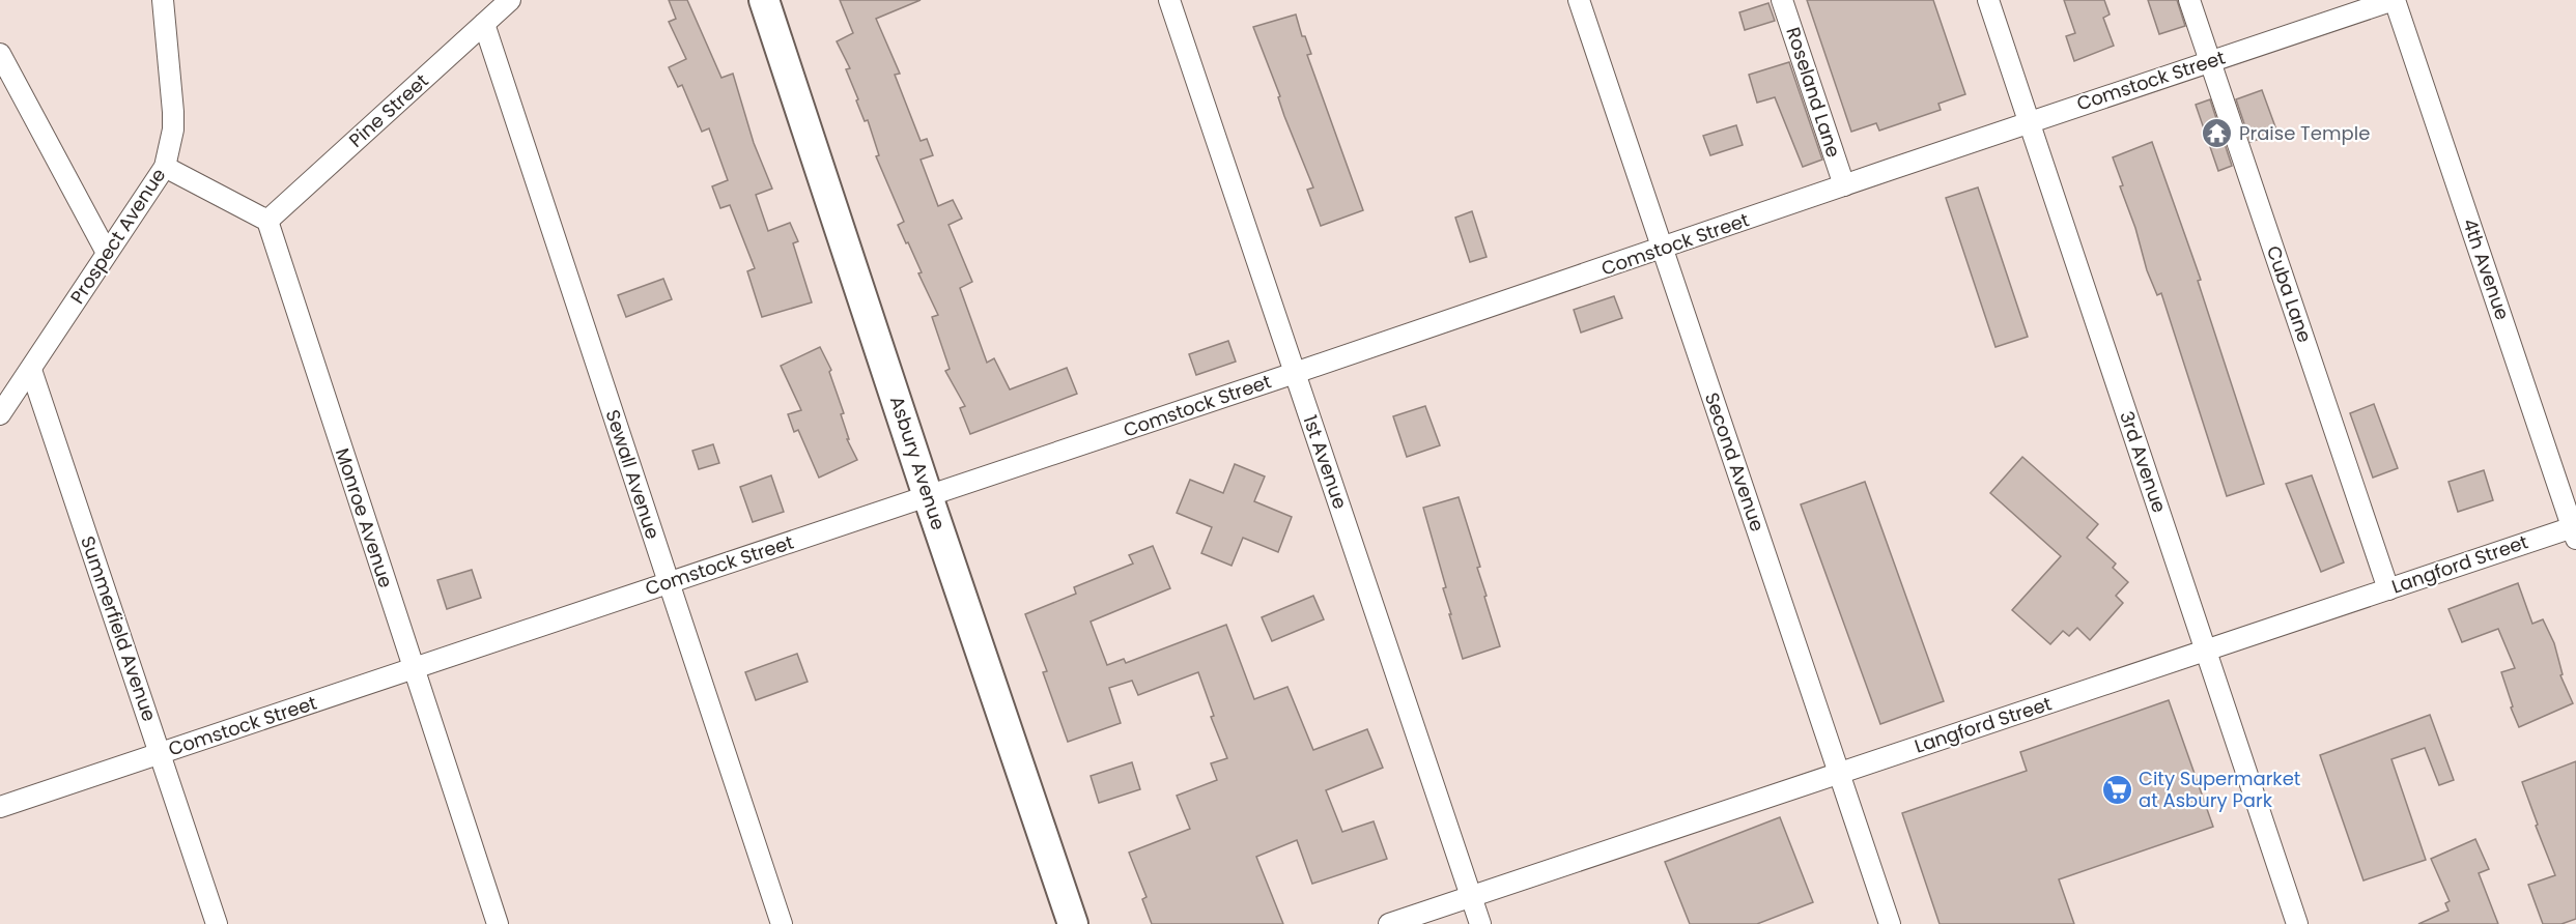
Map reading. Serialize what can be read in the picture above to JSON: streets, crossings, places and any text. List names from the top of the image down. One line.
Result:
{"streets":{"main road":["Asbury Avenue"],"street":["Comstock Street","Roseland Lane","Pine Street","Prospect Avenue","4th Avenue","Cuba Lane","1st Avenue","Second Avenue","3rd Avenue","Sewall Avenue","Monroe Avenue","Langford Street","Summerfield Avenue"]},"crossings":[["Comstock Street","Roseland Lane"],["Comstock Street","4th Avenue"],["Comstock Street","Cuba Lane"],["Comstock Street","1st Avenue"],["Comstock Street","Second Avenue"],["Comstock Street","3rd Avenue"],["Comstock Street","Asbury Avenue"],["Comstock Street","Sewall Avenue"],["Comstock Street","Monroe Avenue"],["Comstock Street","Summerfield Avenue"],["Pine Street","Sewall Avenue"],["Pine Street","Monroe Avenue"],["Prospect Avenue","Summerfield Avenue"],["4th Avenue","Langford Street"],["Cuba Lane","Langford Street"],["1st Avenue","Langford Street"],["Second Avenue","Langford Street"],["3rd Avenue","Langford Street"]],"places":{"temple":["Praise Temple"],"supermarket":["City Supermarket at Asbury Park"]}}
